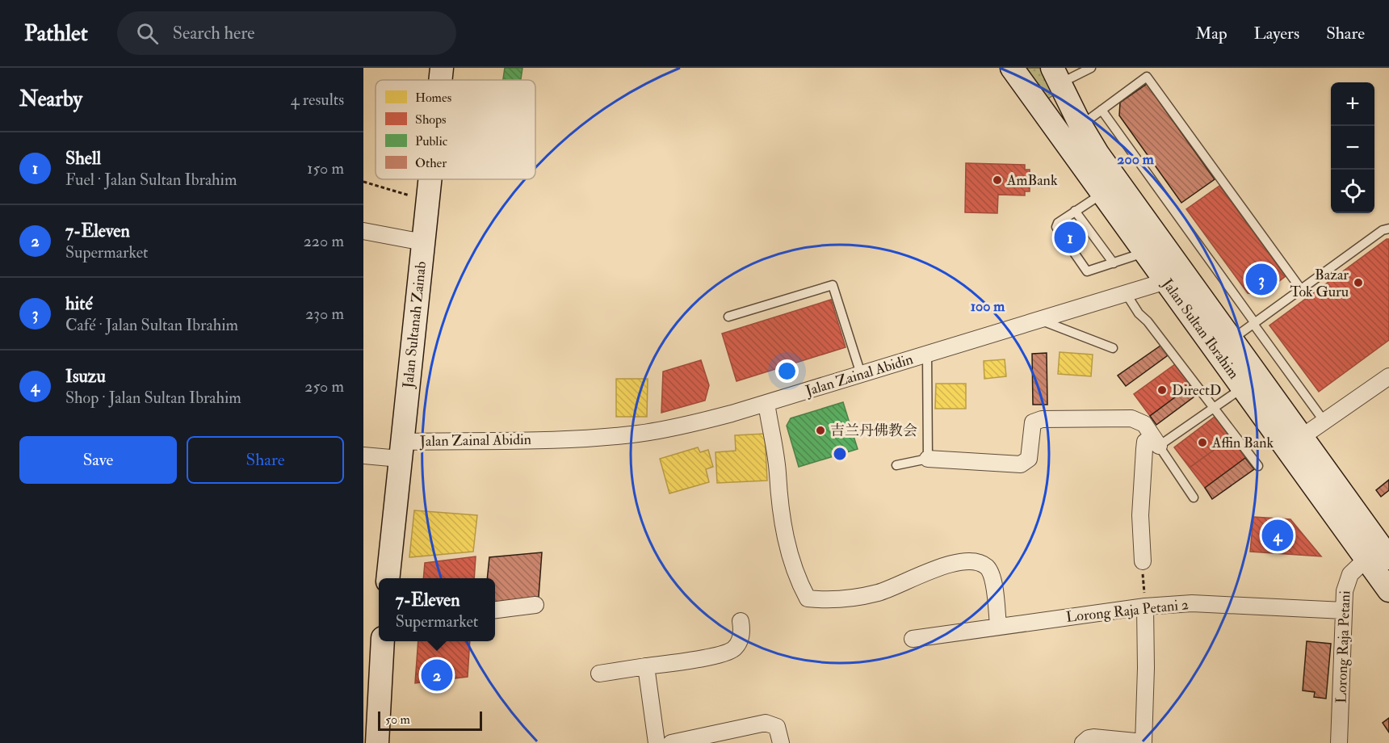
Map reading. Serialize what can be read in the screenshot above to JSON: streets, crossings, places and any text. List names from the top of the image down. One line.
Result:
{"streets":{"main road":["Jalan Sultanah Zainab","Jalan Sultan Ibrahim"],"street":["Jalan Zainal Abidin","Lorong Raja Petani 2","Lorong Raja Petani"]},"crossings":[["Jalan Sultanah Zainab","Jalan Zainal Abidin"],["Jalan Sultan Ibrahim","Jalan Zainal Abidin"],["Jalan Sultan Ibrahim","Lorong Raja Petani"],["Lorong Raja Petani 2","Lorong Raja Petani"]],"places":["AmBank","Bazar Tok Guru","DirectD","吉兰丹佛教会","Affin Bank"],"legend":["Homes","Shops","Public","Other"],"scale_bar":"50 m","page":{"header":"Pathlet","search":"Search here","nav":["Map","Layers","Share"],"heading":["Nearby","4 results"],"map_buttons":["+","−"],"list":[{"mark":"1","name":"Shell","note":"Fuel · Jalan Sultan Ibrahim","value":"150 m"},{"mark":"2","name":"7-Eleven","note":"Supermarket","value":"220 m"},{"mark":"3","name":"hité","note":"Café · Jalan Sultan Ibrahim","value":"230 m"},{"mark":"4","name":"Isuzu","note":"Shop · Jalan Sultan Ibrahim","value":"250 m"}],"pins":["1","3","4","2"],"buttons":["Save","Share"],"popup":["7-Eleven","Supermarket"],"scale":"50 m"},"rings":["200 m","100 m"]}
